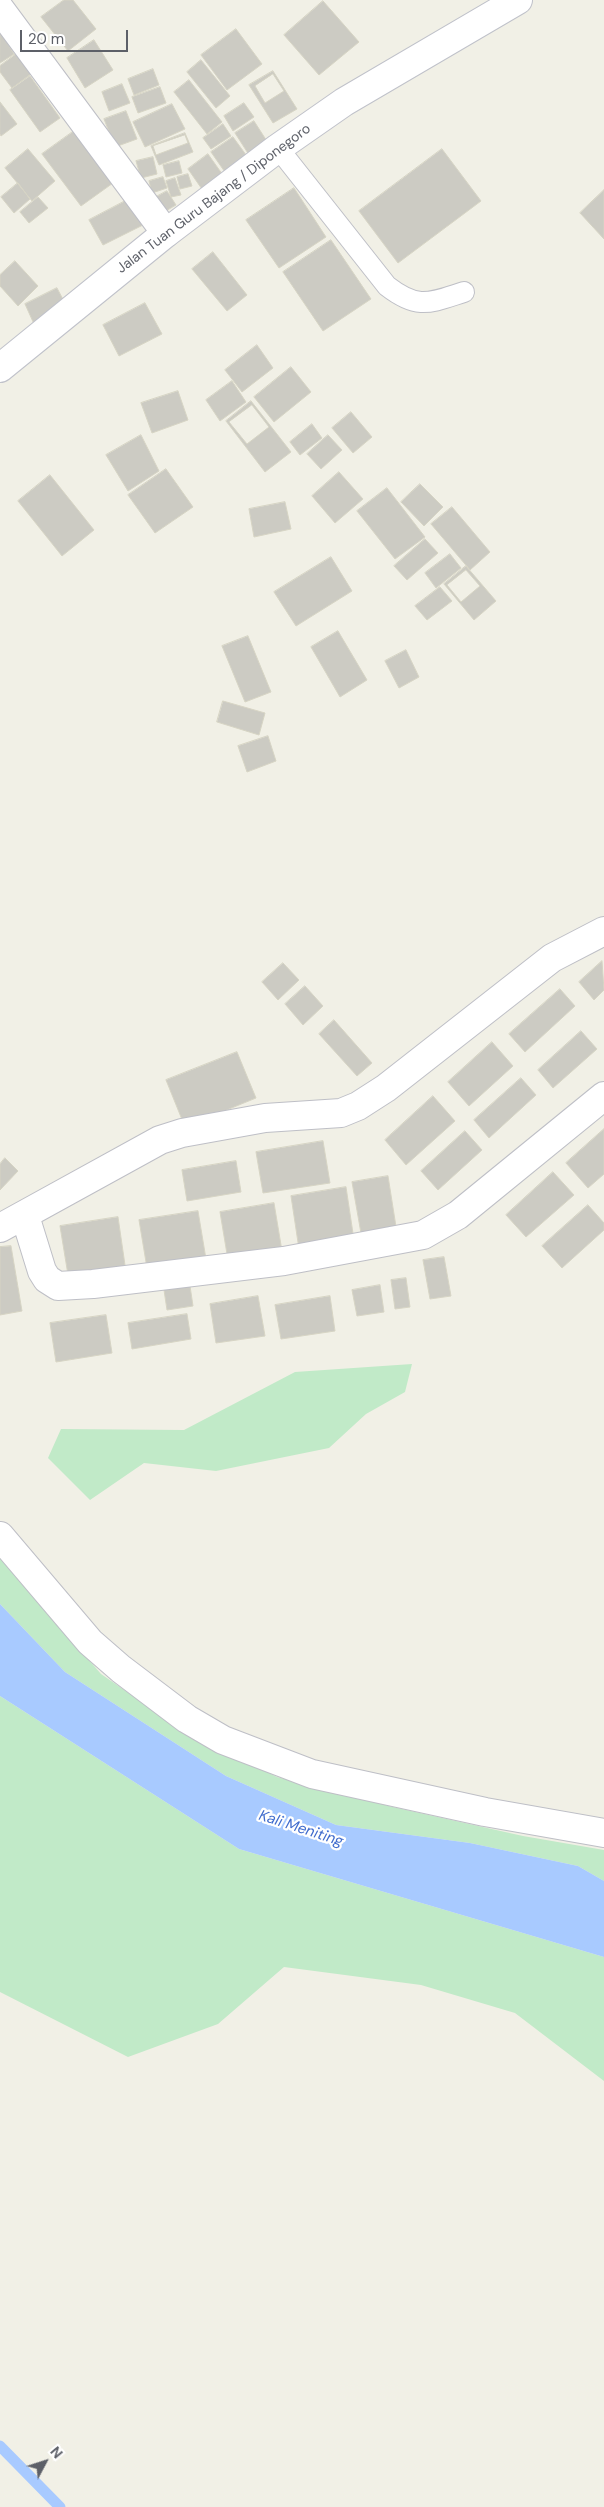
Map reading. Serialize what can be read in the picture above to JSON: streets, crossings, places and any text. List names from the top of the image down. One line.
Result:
{"streets":{"street":["Jalan Tuan Guru Bajang / Diponegoro"]},"water":["Kali Meniting"],"scale_bar":"20 m","north":"top right"}
